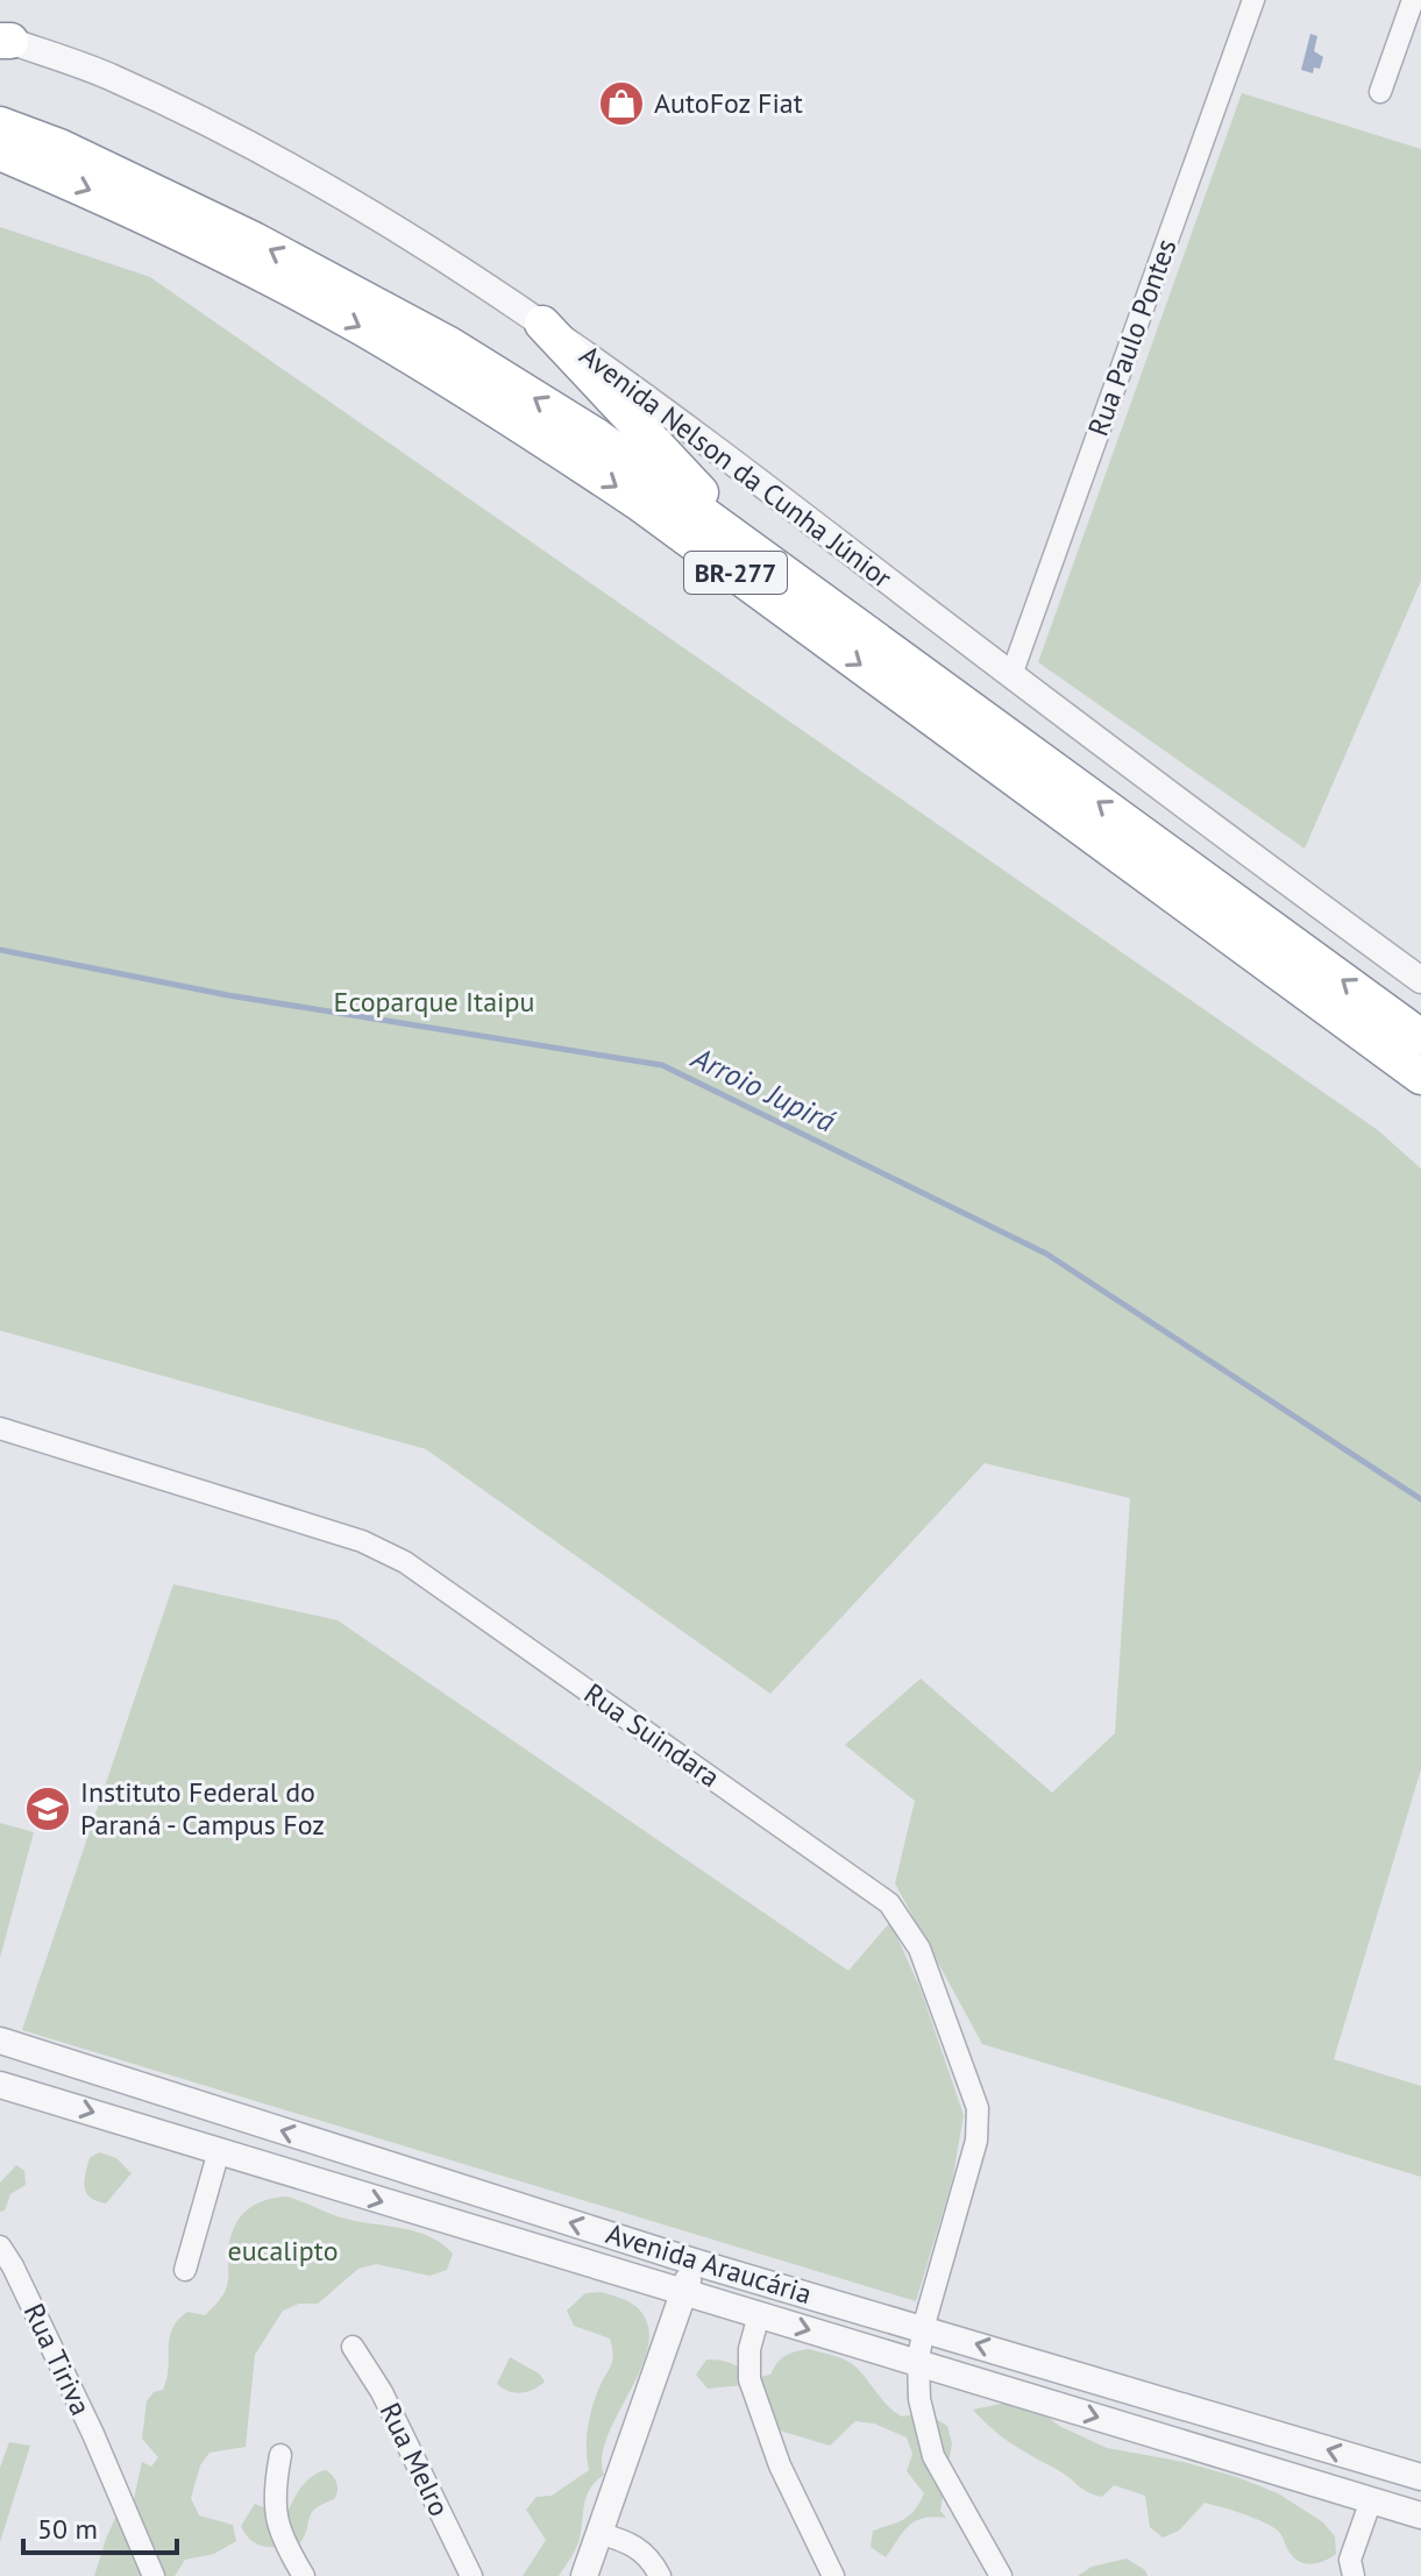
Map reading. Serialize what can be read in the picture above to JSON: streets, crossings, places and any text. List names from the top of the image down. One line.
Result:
{"streets":{"highway":["BR-277"],"street":["Rua Paulo Pontes","Avenida Nelson da Cunha Júnior","Rua Suindara","Avenida Araucária","Rua Tiriva","Rua Melro"]},"crossings":[["Rua Paulo Pontes","Avenida Nelson da Cunha Júnior"],["Rua Suindara","Avenida Araucária"]],"water":["Arroio Jupirá"],"parks":["Ecoparque Itaipu","eucalipto"],"places":{"shop":["AutoFoz Fiat"],"school or university":["Instituto Federal do Paraná - Campus Foz"]},"scale_bar":"50 m"}
